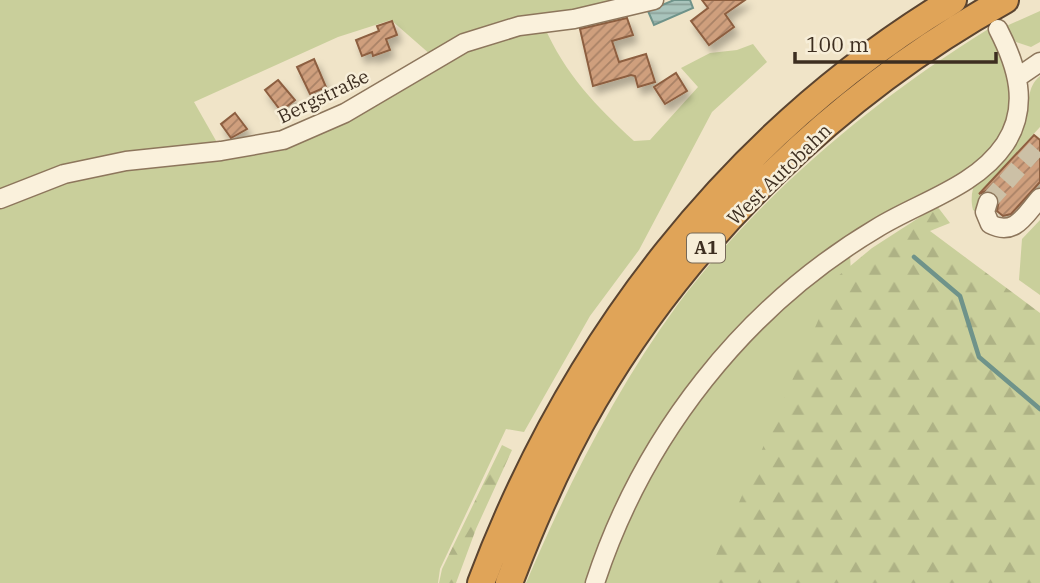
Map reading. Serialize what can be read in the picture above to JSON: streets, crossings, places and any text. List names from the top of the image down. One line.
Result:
{"streets":{"highway":["West Autobahn","A1"],"street":["Bergstraße"]},"scale_bar":"100 m"}
